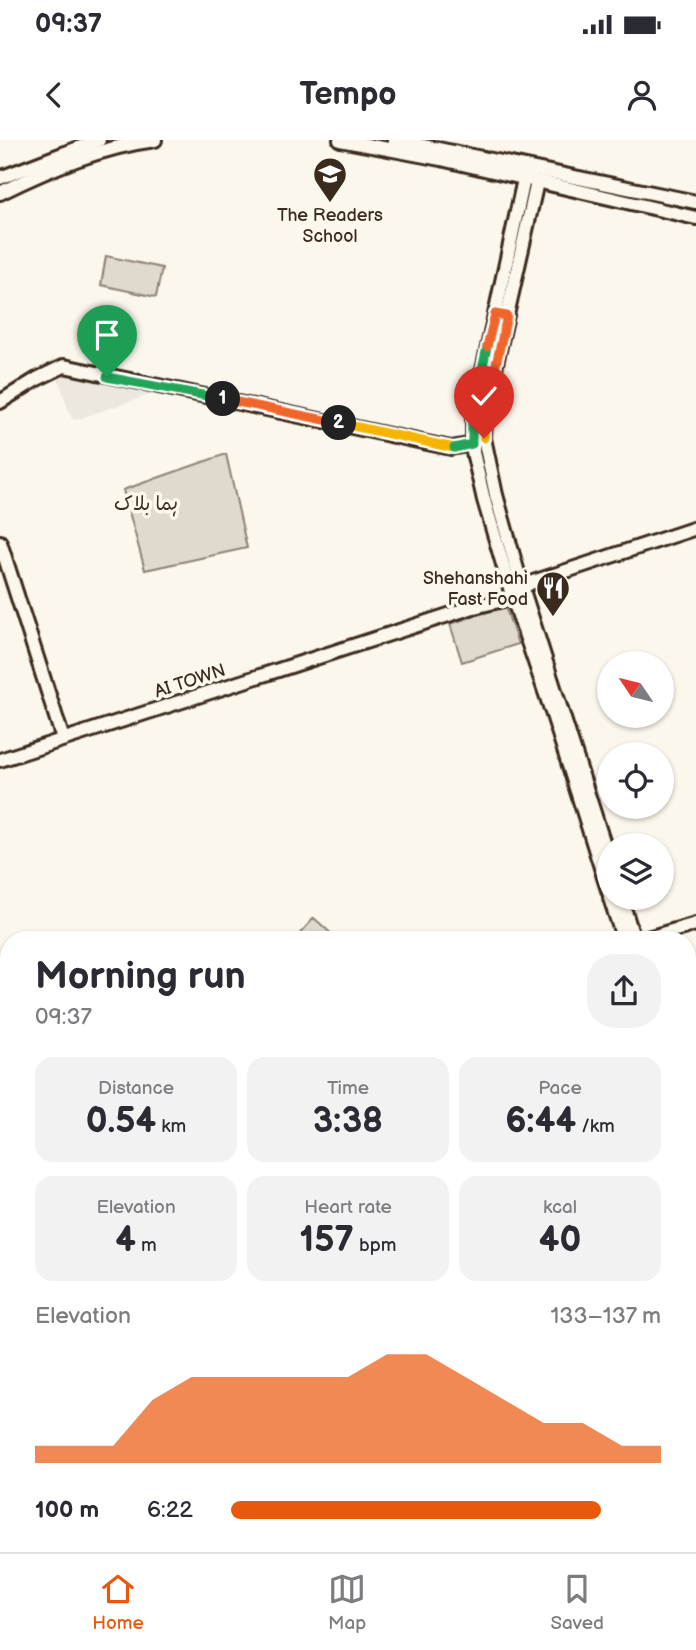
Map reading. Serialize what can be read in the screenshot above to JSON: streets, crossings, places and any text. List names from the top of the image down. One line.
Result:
{"streets":{"street":["AI TOWN"]},"districts":["ہما بلاک"],"places":{"school or university":["The Readers School"],"restaurant":["Shehanshahi Fast Food"]},"north":"top left","page":{"status":"09:37","header":"Tempo","pins":["1","2"],"heading":["Morning run","09:37"],"stats":[["Distance","0.54 km"],["Time","3:38"],["Pace","6:44 /km"],["Elevation","4 m"],["Heart rate","157 bpm"],["kcal","40"]],"chart":["Elevation","133–137 m"],"list":[{"name":"100 m","note":"6:22"}],"tabs":["Home","Map","Saved"]}}
